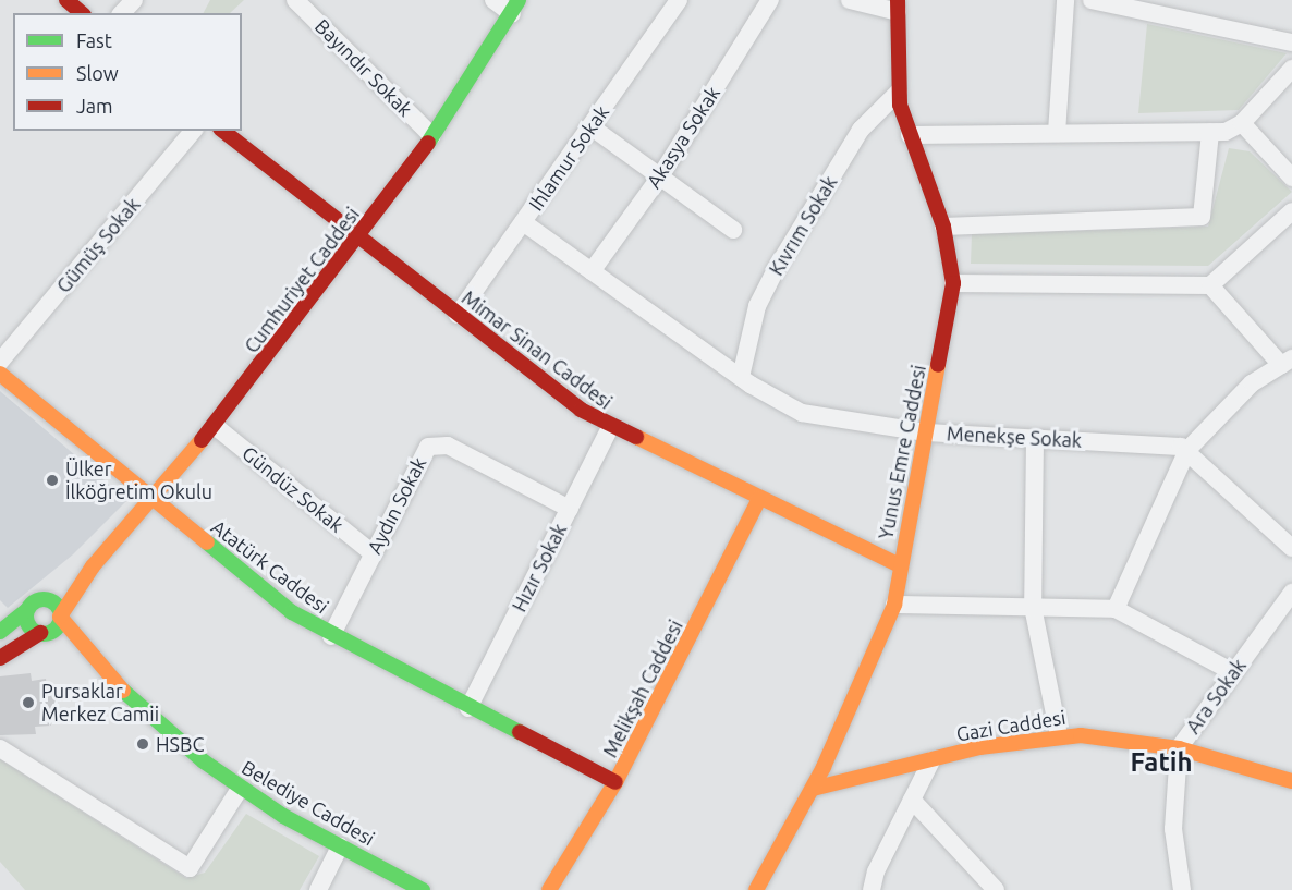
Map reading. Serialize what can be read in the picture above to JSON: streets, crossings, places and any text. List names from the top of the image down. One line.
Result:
{"streets":{"street":["Bayındır Sokak","Akasya Sokak","Ihlamur Sokak","Kıvrım Sokak","Gümüş Sokak","Cumhuriyet Caddesi","Mimar Sinan Caddesi","Menekşe Sokak","Yunus Emre Caddesi","Gündüz Sokak","Aydın Sokak","Atatürk Caddesi","Hızır Sokak","Melikşah Caddesi","Ara Sokak","Gazi Caddesi","Belediye Caddesi"]},"crossings":[["Bayındır Sokak","Cumhuriyet Caddesi"],["Akasya Sokak","Menekşe Sokak"],["Ihlamur Sokak","Mimar Sinan Caddesi"],["Ihlamur Sokak","Menekşe Sokak"],["Kıvrım Sokak","Menekşe Sokak"],["Kıvrım Sokak","Yunus Emre Caddesi"],["Cumhuriyet Caddesi","Mimar Sinan Caddesi"],["Cumhuriyet Caddesi","Gündüz Sokak"],["Cumhuriyet Caddesi","Atatürk Caddesi"],["Mimar Sinan Caddesi","Yunus Emre Caddesi"],["Mimar Sinan Caddesi","Hızır Sokak"],["Mimar Sinan Caddesi","Melikşah Caddesi"],["Menekşe Sokak","Yunus Emre Caddesi"],["Yunus Emre Caddesi","Gazi Caddesi"],["Gündüz Sokak","Aydın Sokak"],["Aydın Sokak","Atatürk Caddesi"],["Aydın Sokak","Hızır Sokak"],["Atatürk Caddesi","Hızır Sokak"],["Atatürk Caddesi","Melikşah Caddesi"],["Ara Sokak","Gazi Caddesi"]],"districts":["Fatih"],"places":["Ülker İlköğretim Okulu","Pursaklar Merkez Camii","HSBC"],"legend":["Fast","Slow","Jam"]}
